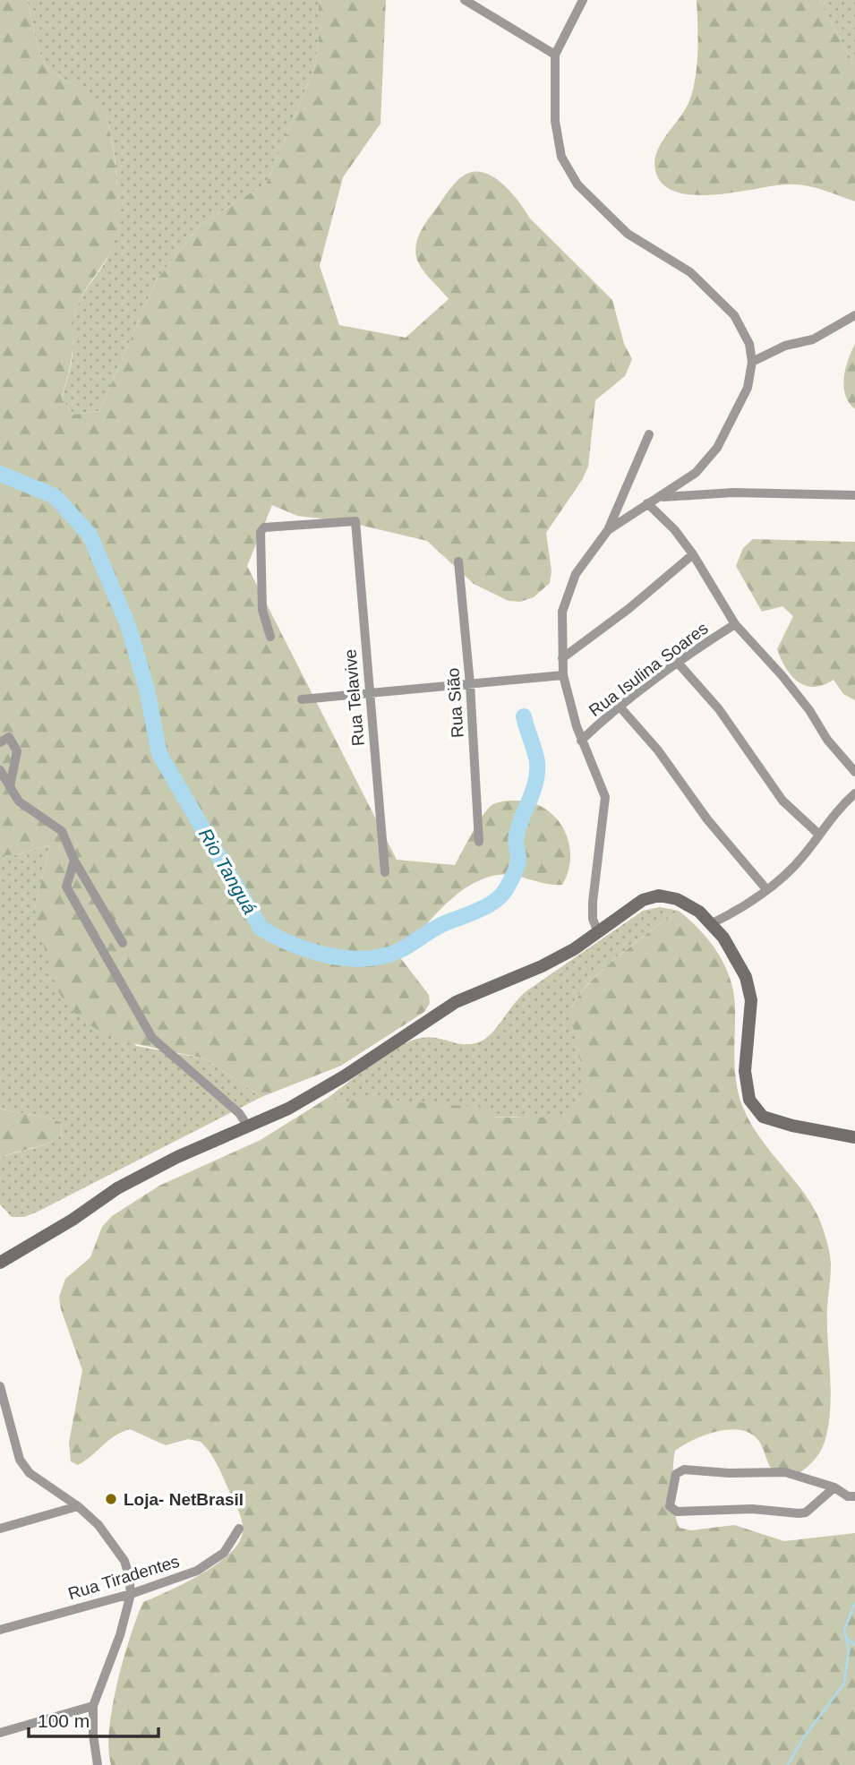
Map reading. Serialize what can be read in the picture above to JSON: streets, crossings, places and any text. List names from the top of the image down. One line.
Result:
{"streets":{"street":["Rua Isulina Soares","Rua Telavive","Rua Sião","Rua Tiradentes"]},"water":["Rio Tanguá"],"places":["Loja- NetBrasil"],"scale_bar":"100 m"}
